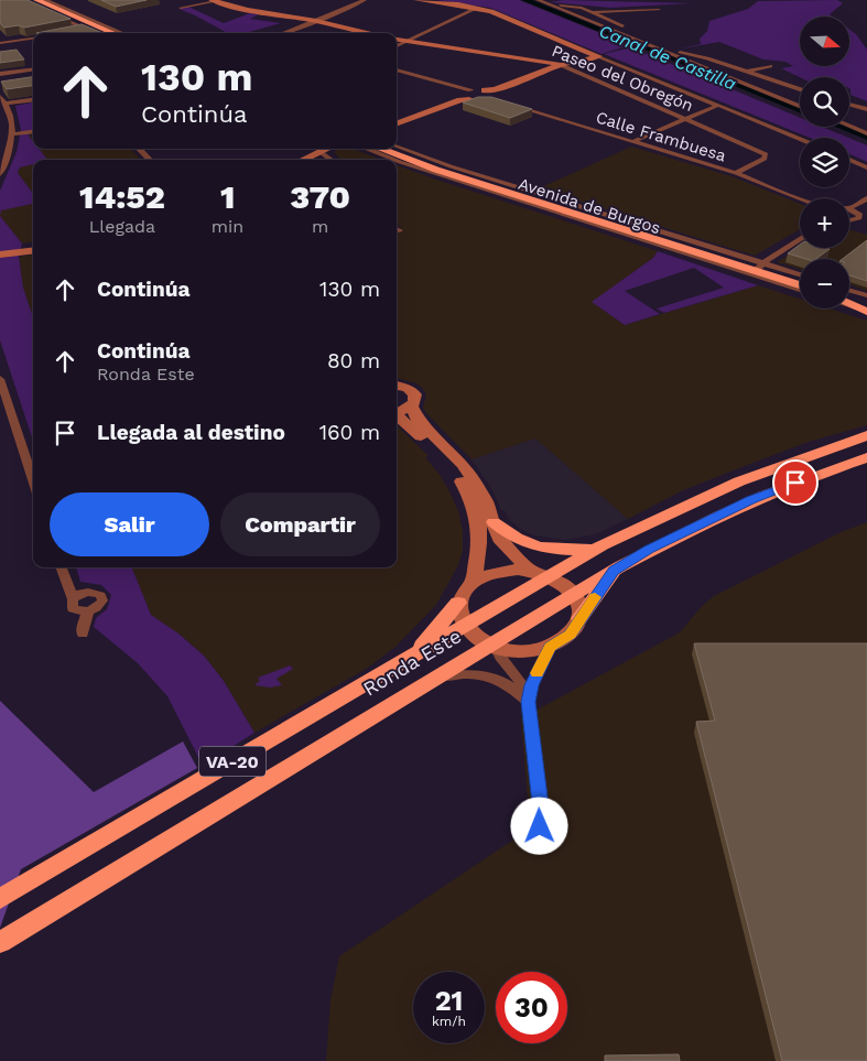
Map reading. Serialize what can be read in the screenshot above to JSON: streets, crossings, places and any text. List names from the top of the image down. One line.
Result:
{"streets":{"highway":["Avenida de Burgos","Ronda Este","VA-20"],"street":["Paseo del Obregón","Calle Frambuesa"]},"crossings":[["Paseo del Obregón","Calle Frambuesa"]],"water":["Canal de Castilla"],"north":"right","page":{"map_buttons":["+","−"],"turn":["130 m","Continúa"],"eta":["14:52","Llegada","1","min","370","m"],"list":[{"name":"Continúa","value":"130 m"},{"name":"Continúa","note":"Ronda Este","value":"80 m"},{"name":"Llegada al destino","value":"160 m"}],"buttons":["Salir","Compartir"],"speed":"21 km/h","limit":"30"}}
